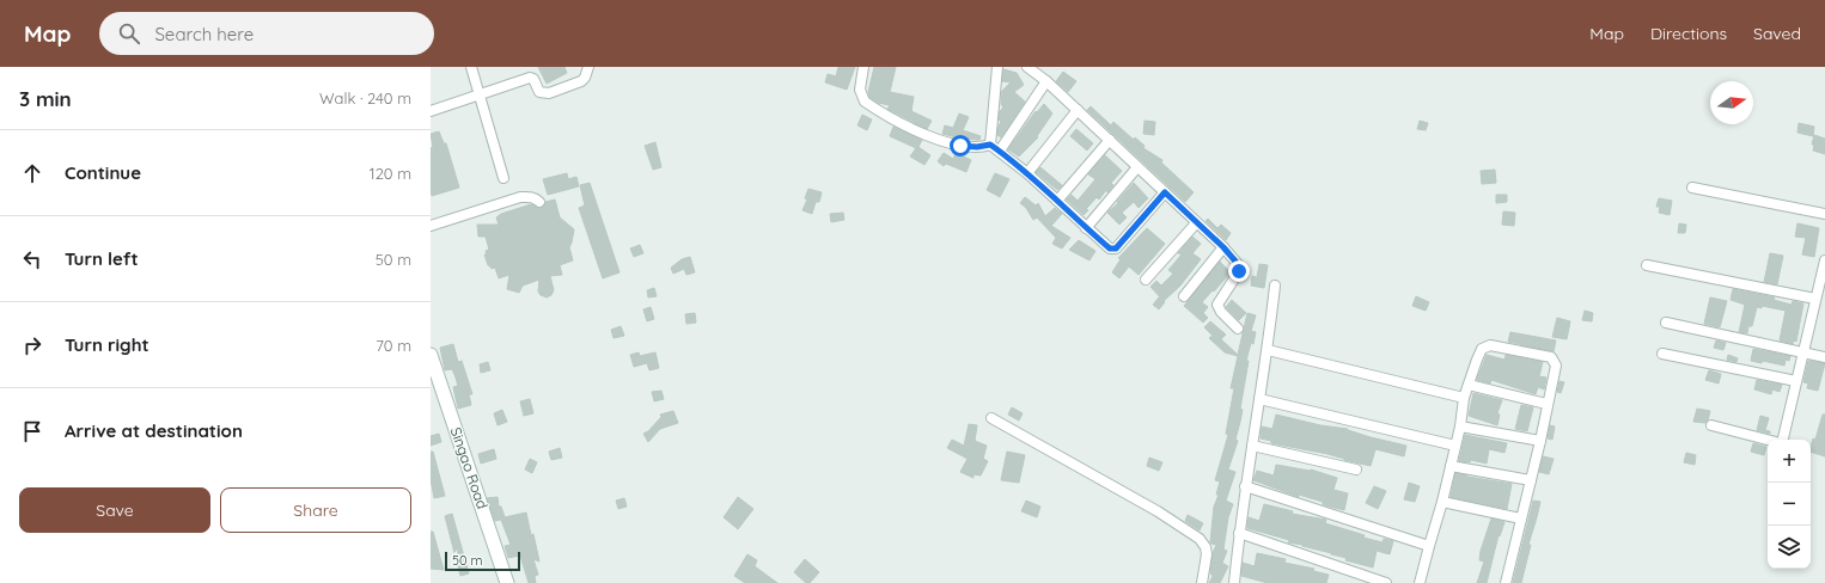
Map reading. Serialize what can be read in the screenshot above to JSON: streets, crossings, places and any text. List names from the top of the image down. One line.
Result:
{"streets":{"street":["Singao Road"]},"scale_bar":"50 m","north":"right","page":{"header":"Map","search":"Search here","nav":["Map","Directions","Saved"],"heading":["3 min","Walk · 240 m"],"list":[["Continue","120 m"],["Turn left","50 m"],["Turn right","70 m"],"Arrive at destination"],"map_buttons":["+","−"],"buttons":["Save","Share"],"scale":"50 m"}}
